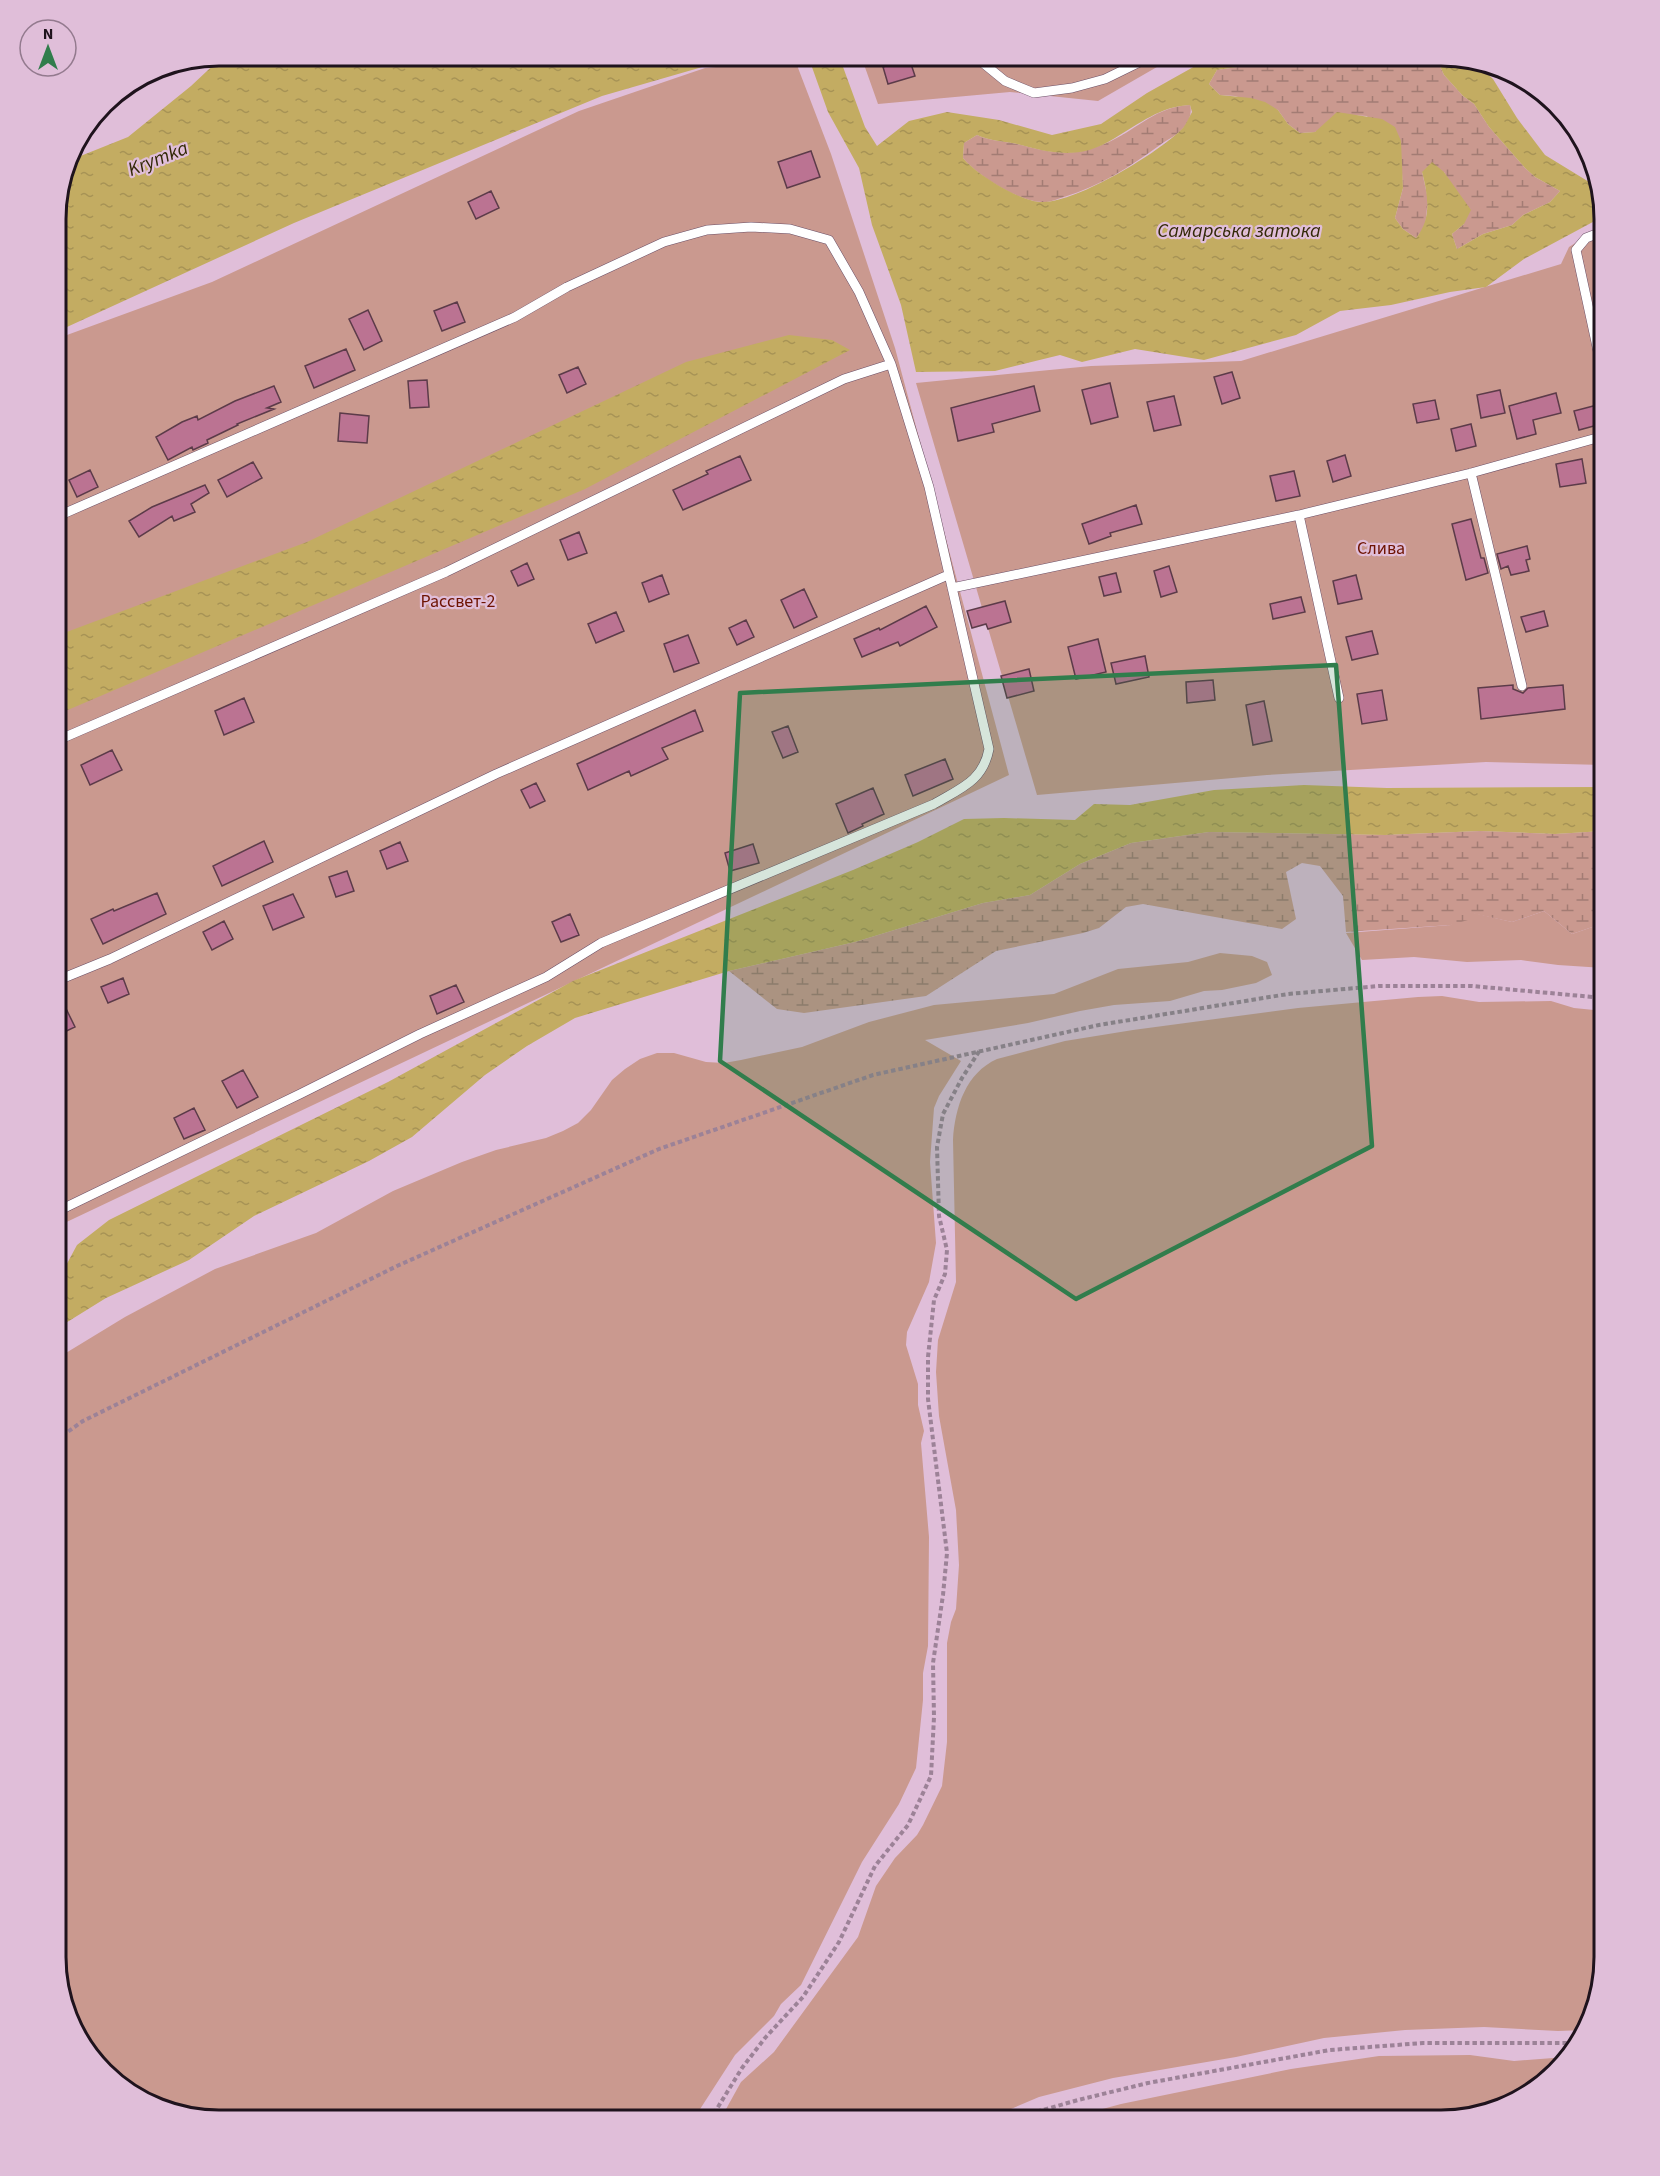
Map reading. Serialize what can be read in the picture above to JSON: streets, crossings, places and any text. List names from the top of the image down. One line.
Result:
{"water":["Krymka","Самарська затока"],"parks":["Слива","Рассвет-2"],"north":"top"}
